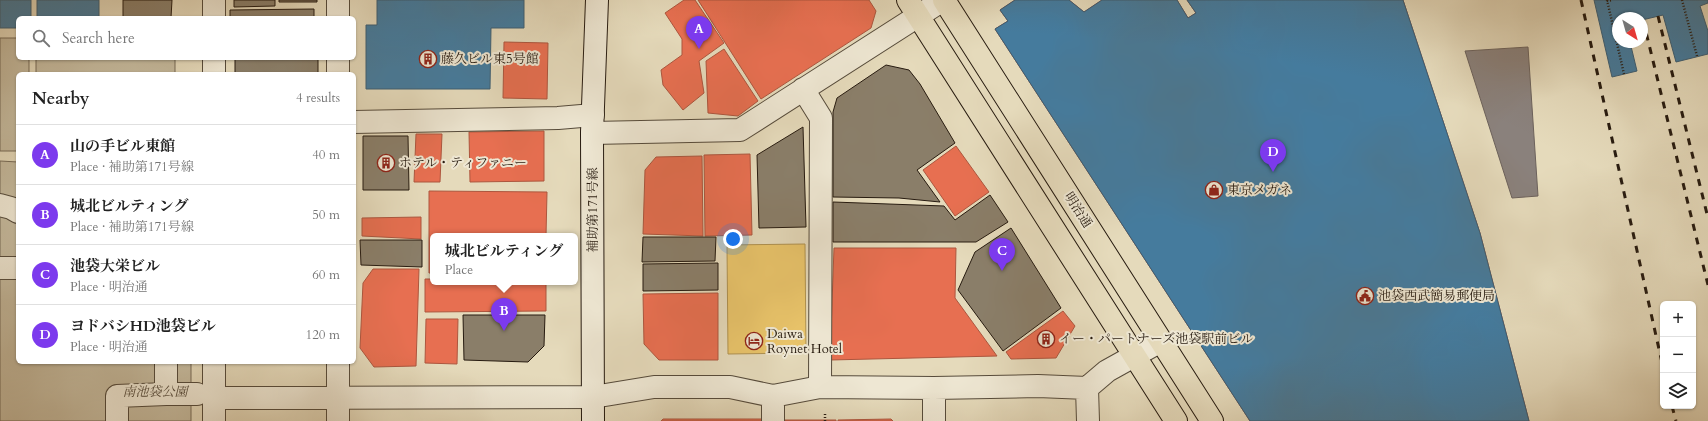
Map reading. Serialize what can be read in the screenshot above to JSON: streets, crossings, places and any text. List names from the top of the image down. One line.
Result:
{"streets":{"main road":["明治通"],"street":["補助第171号線"]},"parks":["南池袋公園"],"places":{"building":["藤久ビル東5号館","ホテル・ティファニー","イー・パートナーズ池袋駅前ビル"],"shop":["東京メガネ"],"public building":["池袋西武簡易郵便局"],"hotel":["Daiwa Roynet Hotel"]},"north":"bottom right","page":{"pins":["A","D","C","B"],"search":"Search here","heading":["Nearby","4 results"],"list":[{"mark":"A","name":"山の手ビル東館","note":"Place · 補助第171号線","value":"40 m"},{"mark":"B","name":"城北ビルティング","note":"Place · 補助第171号線","value":"50 m"},{"mark":"C","name":"池袋大栄ビル","note":"Place · 明治通","value":"60 m"},{"mark":"D","name":"ヨドバシHD池袋ビル","note":"Place · 明治通","value":"120 m"}],"popup":["城北ビルティング","Place"],"map_buttons":["+","−"]}}
